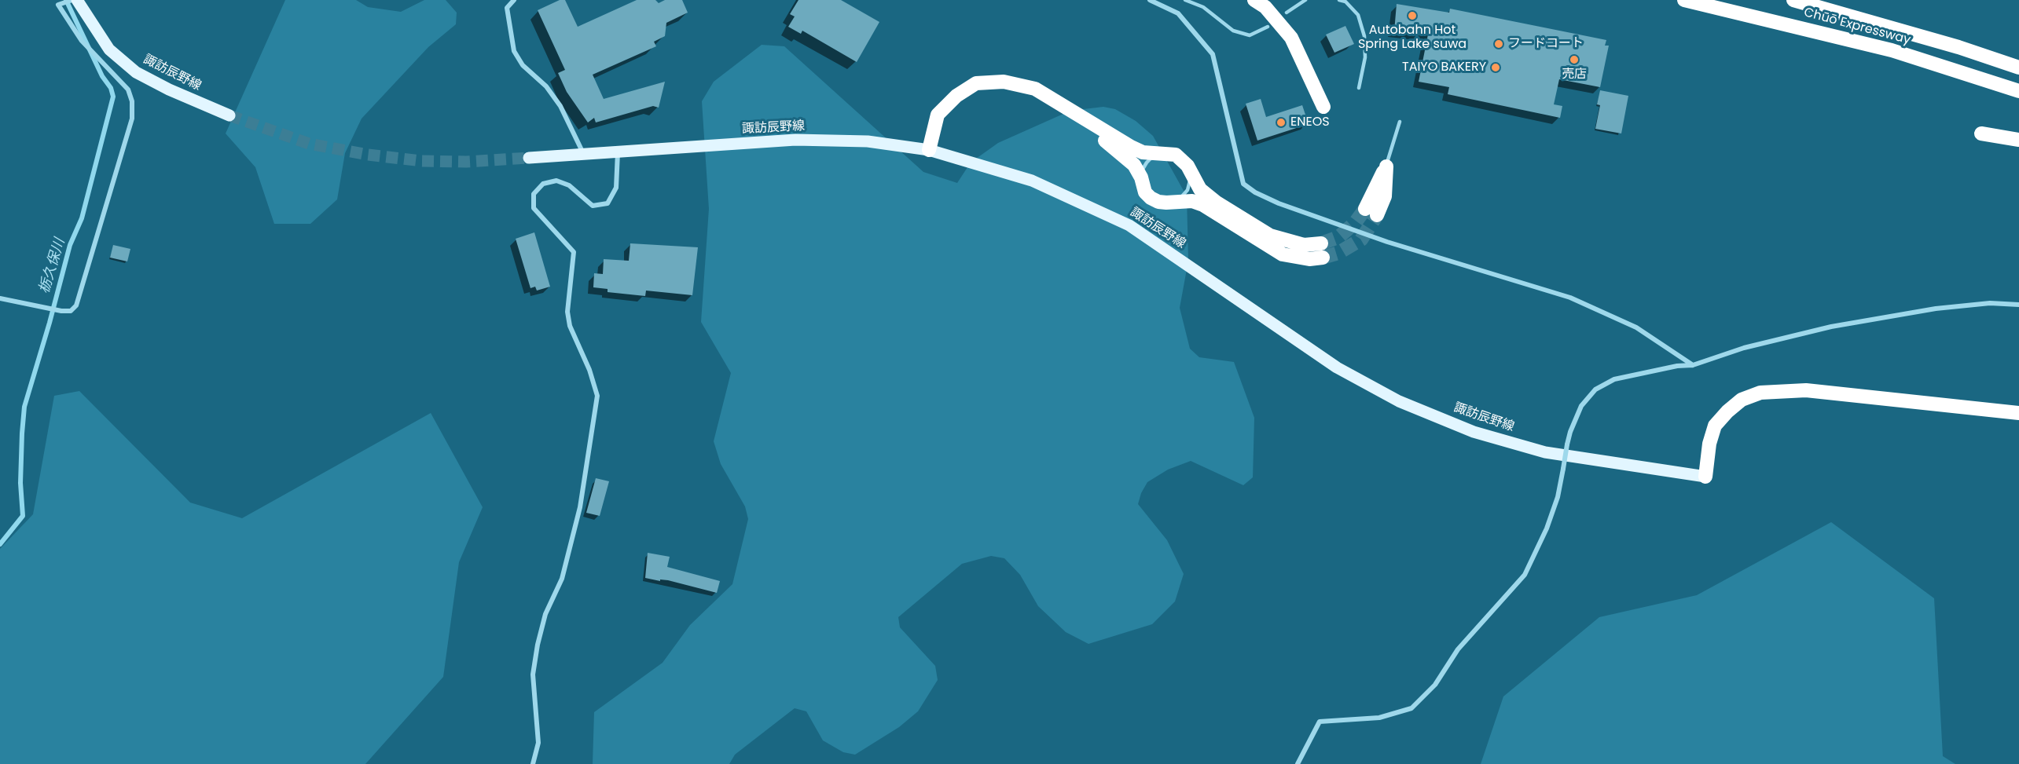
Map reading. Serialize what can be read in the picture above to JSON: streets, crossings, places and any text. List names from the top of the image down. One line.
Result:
{"streets":{"highway":["Chūō Expressway"],"main road":["諏訪辰野線"]},"water":["栃久保川"],"places":["Autobahn Hot Spring Lake suwa","フードコート","売店","TAIYO BAKERY","ENEOS"]}
